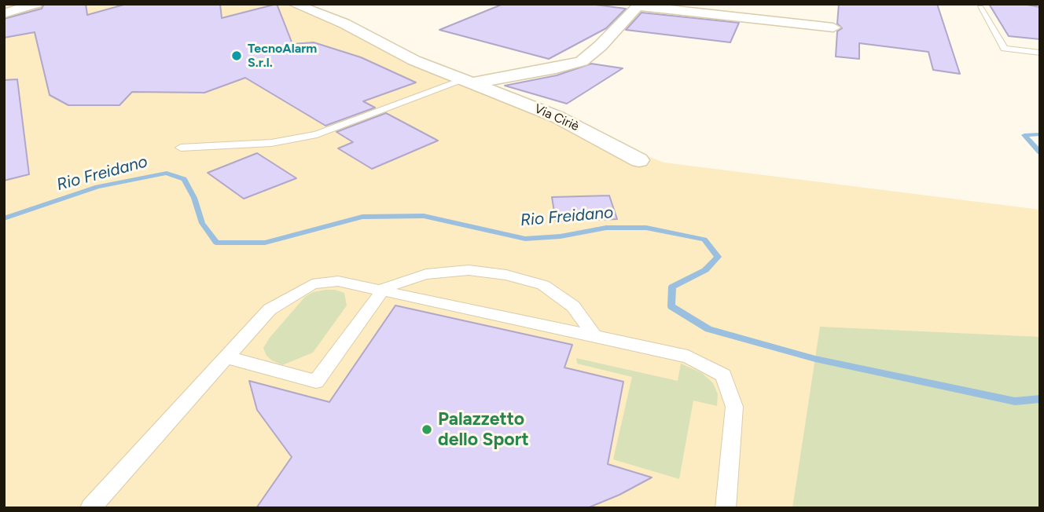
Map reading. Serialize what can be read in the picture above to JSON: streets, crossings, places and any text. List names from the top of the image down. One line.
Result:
{"streets":{"street":["Via Ciriè"]},"water":["Rio Freidano"],"places":["TecnoAlarm S.r.l.","Palazzetto dello Sport"]}
